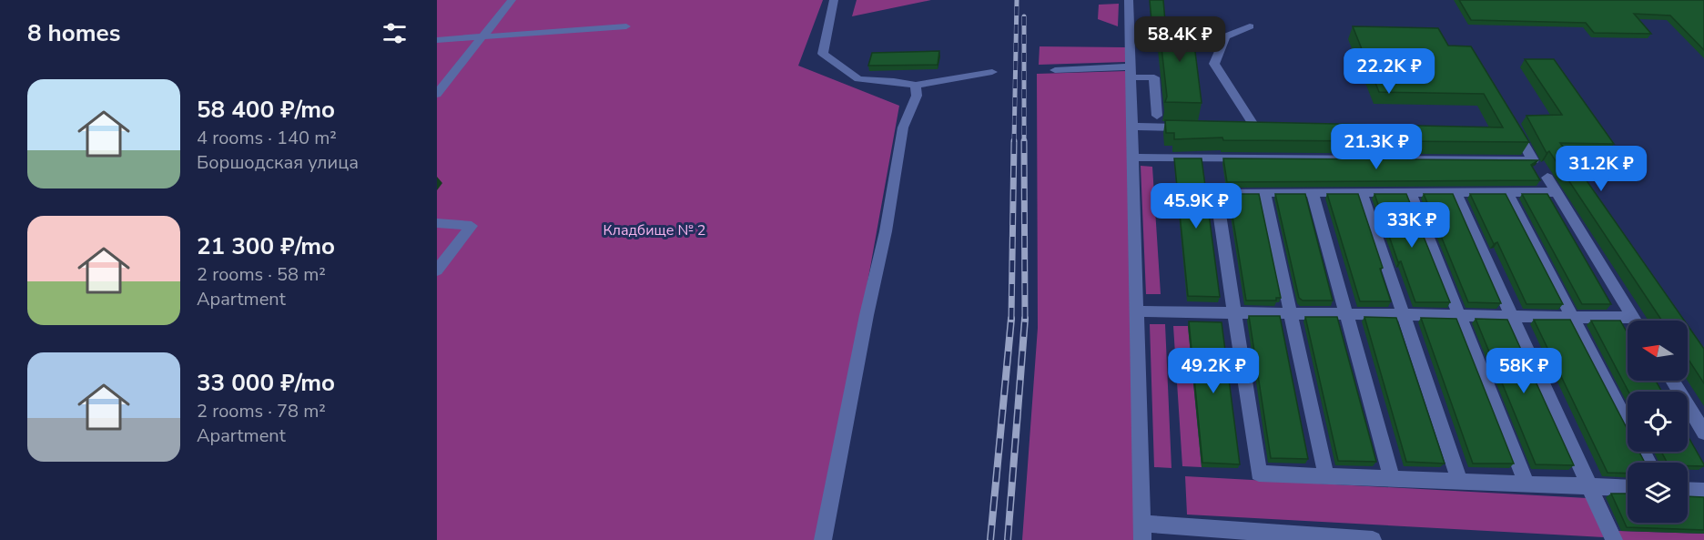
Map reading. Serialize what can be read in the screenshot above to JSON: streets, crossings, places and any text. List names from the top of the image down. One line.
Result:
{"parks":["Кладбище № 2"],"north":"left","page":{"heading":"8 homes","price":["58.4K ₽","22.2K ₽","21.3K ₽","31.2K ₽","45.9K ₽","33K ₽","49.2K ₽","58K ₽"],"list":[{"name":"58 400 ₽/mo","note":"4 rooms · 140 m² · Боршодская улица"},{"name":"21 300 ₽/mo","note":"2 rooms · 58 m² · Apartment"},{"name":"33 000 ₽/mo","note":"2 rooms · 78 m² · Apartment"}]}}
